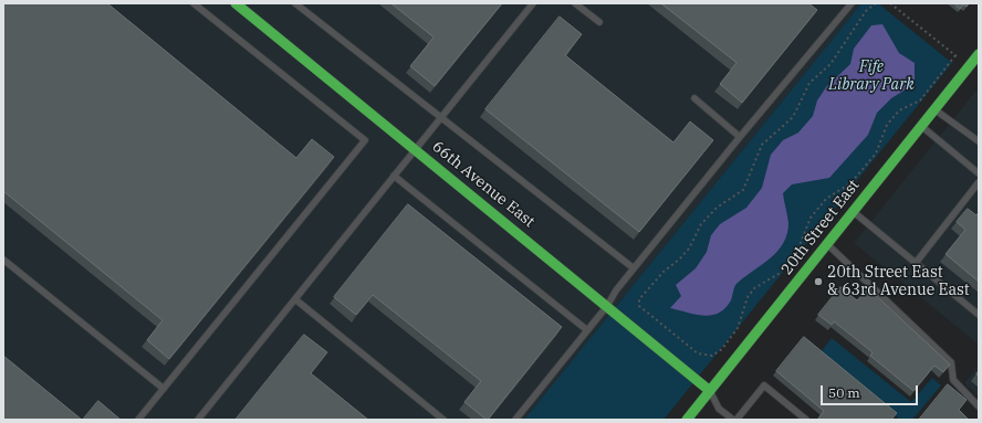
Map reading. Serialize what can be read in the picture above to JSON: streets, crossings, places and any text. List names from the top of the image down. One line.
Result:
{"streets":{"street":["66th Avenue East","20th Street East"]},"crossings":[["66th Avenue East","20th Street East"]],"parks":["Fife Library Park"],"places":["20th Street East & 63rd Avenue East"],"scale_bar":"50 m"}
